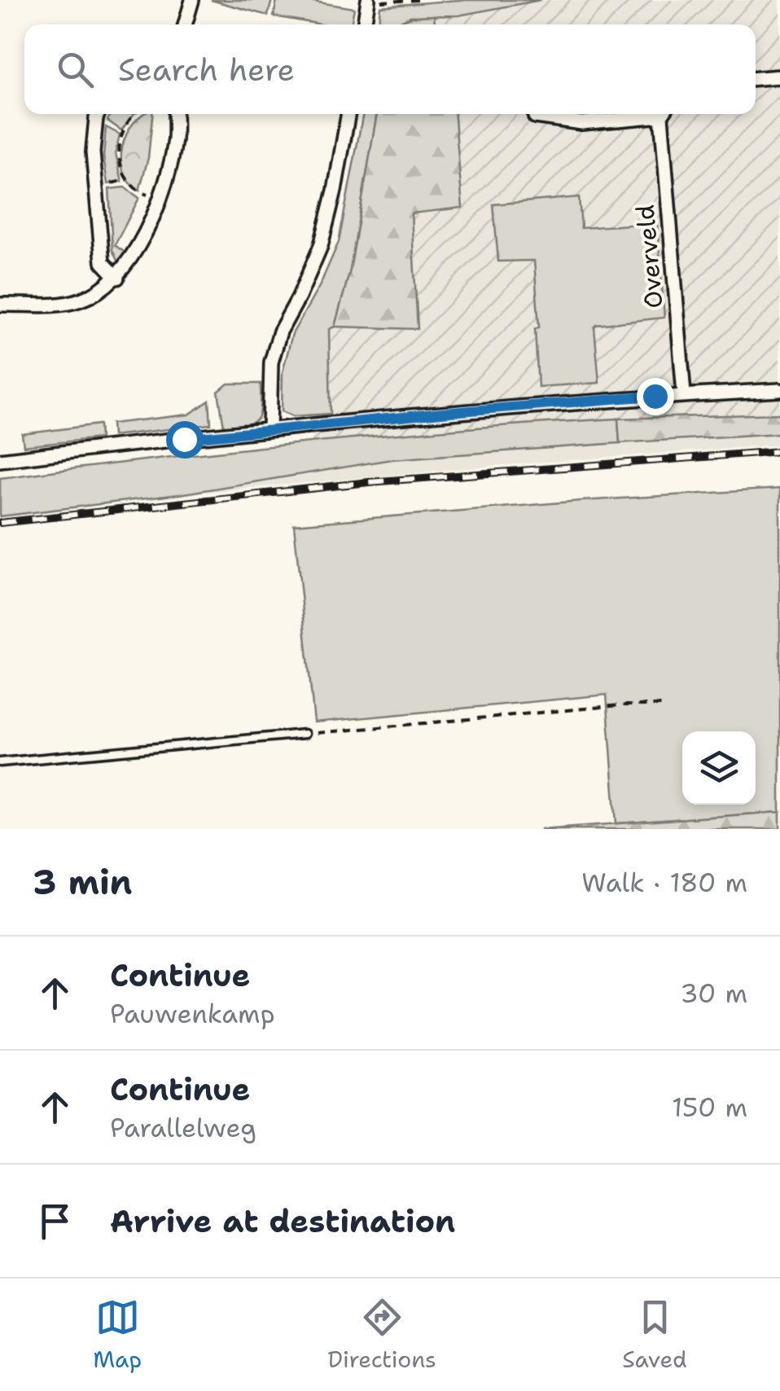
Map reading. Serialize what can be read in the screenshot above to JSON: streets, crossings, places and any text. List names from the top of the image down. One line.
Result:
{"streets":{"street":["Overveld"]},"page":{"search":"Search here","heading":["3 min","Walk · 180 m"],"list":[["Continue","Pauwenkamp","30 m"],["Continue","Parallelweg","150 m"],"Arrive at destination"],"nav":["Map","Directions","Saved"]}}
